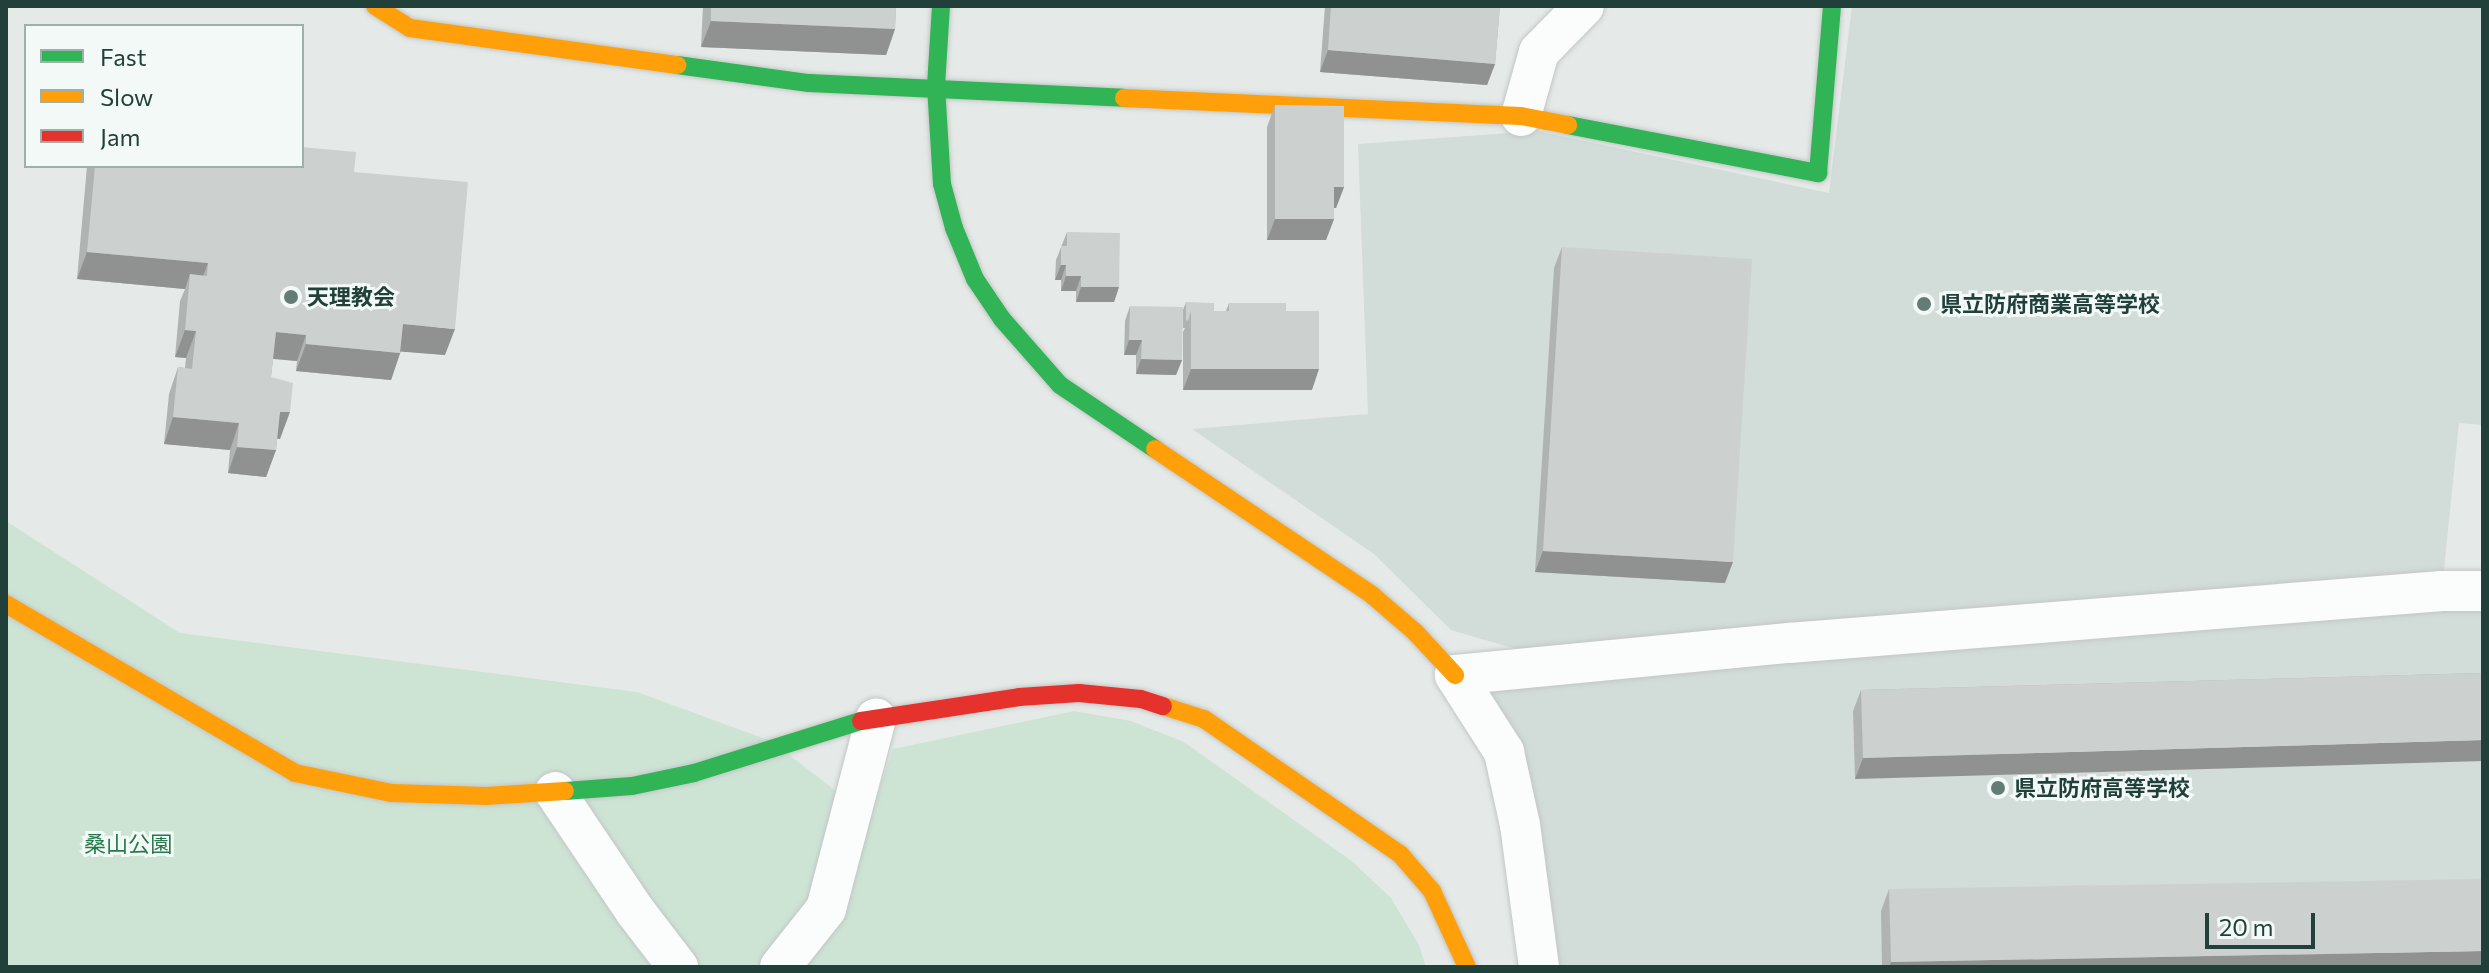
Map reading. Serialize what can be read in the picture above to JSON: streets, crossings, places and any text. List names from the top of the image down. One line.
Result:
{"parks":["桑山公園"],"places":["天理教会","県立防府商業高等学校","県立防府高等学校"],"legend":["Fast","Slow","Jam"],"scale_bar":"20 m"}
